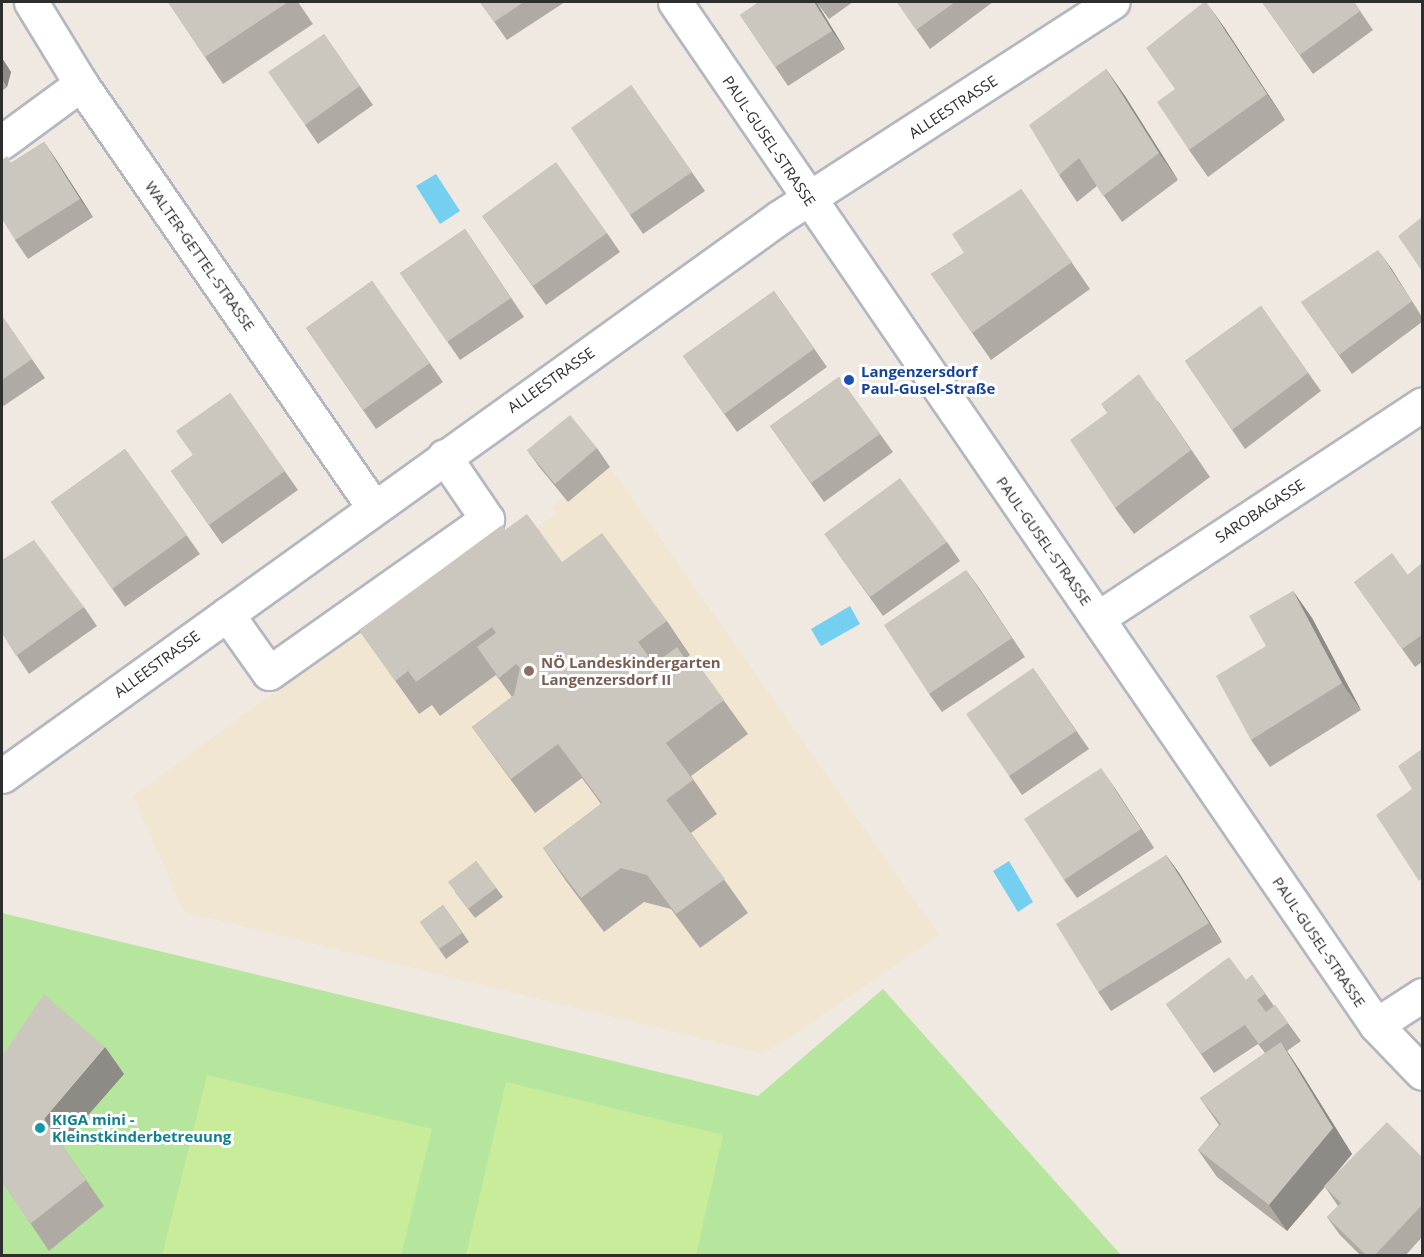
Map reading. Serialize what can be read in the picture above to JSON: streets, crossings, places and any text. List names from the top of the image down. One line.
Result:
{"streets":{"street":["ALLEESTRASSE","PAUL-GUSEL-STRASSE","WALTER-GETTEL-STRASSE","SAROBAGASSE"]},"crossings":[["ALLEESTRASSE","PAUL-GUSEL-STRASSE"],["ALLEESTRASSE","WALTER-GETTEL-STRASSE"],["PAUL-GUSEL-STRASSE","SAROBAGASSE"]],"places":["Langenzersdorf Paul-Gusel-Straße","NÖ Landeskindergarten Langenzersdorf II","KIGA mini - Kleinstkinderbetreuung"]}
